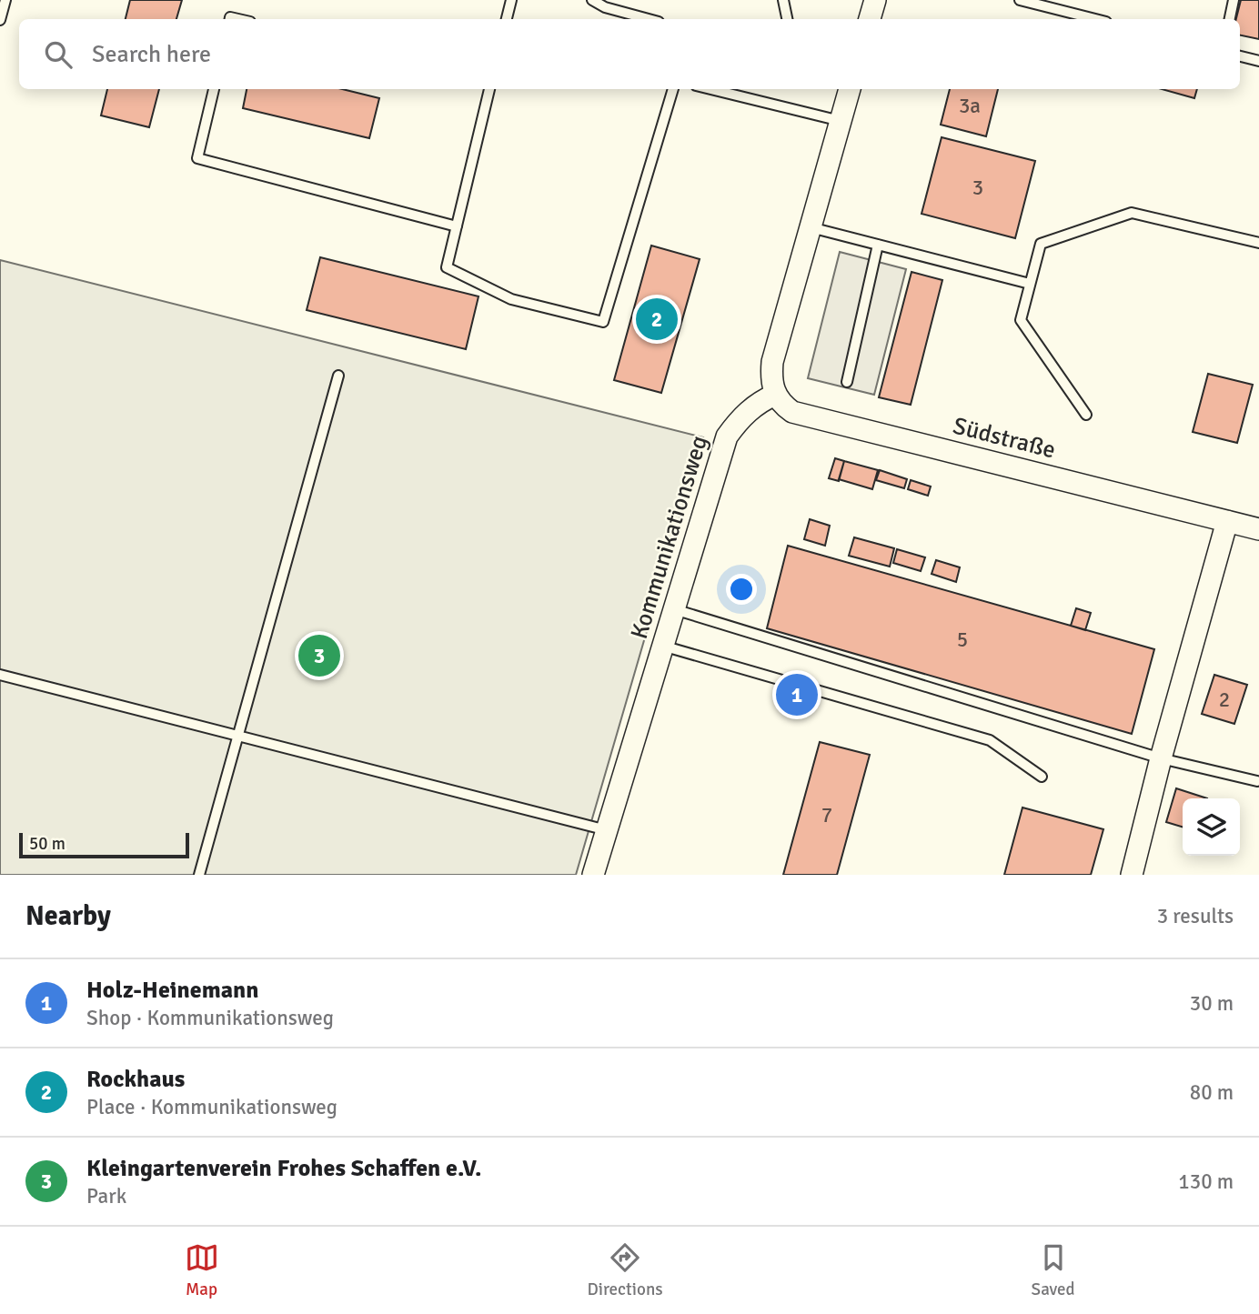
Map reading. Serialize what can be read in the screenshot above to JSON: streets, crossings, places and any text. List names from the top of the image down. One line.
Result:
{"streets":{"street":["Südstraße","Kommunikationsweg"]},"crossings":[["Südstraße","Kommunikationsweg"]],"house_numbers":["3a","3","5","2","7"],"scale_bar":"50 m","page":{"search":"Search here","pins":["2","3","1"],"scale":"50 m","heading":["Nearby","3 results"],"list":[{"mark":"1","name":"Holz-Heinemann","note":"Shop · Kommunikationsweg","value":"30 m"},{"mark":"2","name":"Rockhaus","note":"Place · Kommunikationsweg","value":"80 m"},{"mark":"3","name":"Kleingartenverein Frohes Schaffen e.V.","note":"Park","value":"130 m"}],"nav":["Map","Directions","Saved"]}}
